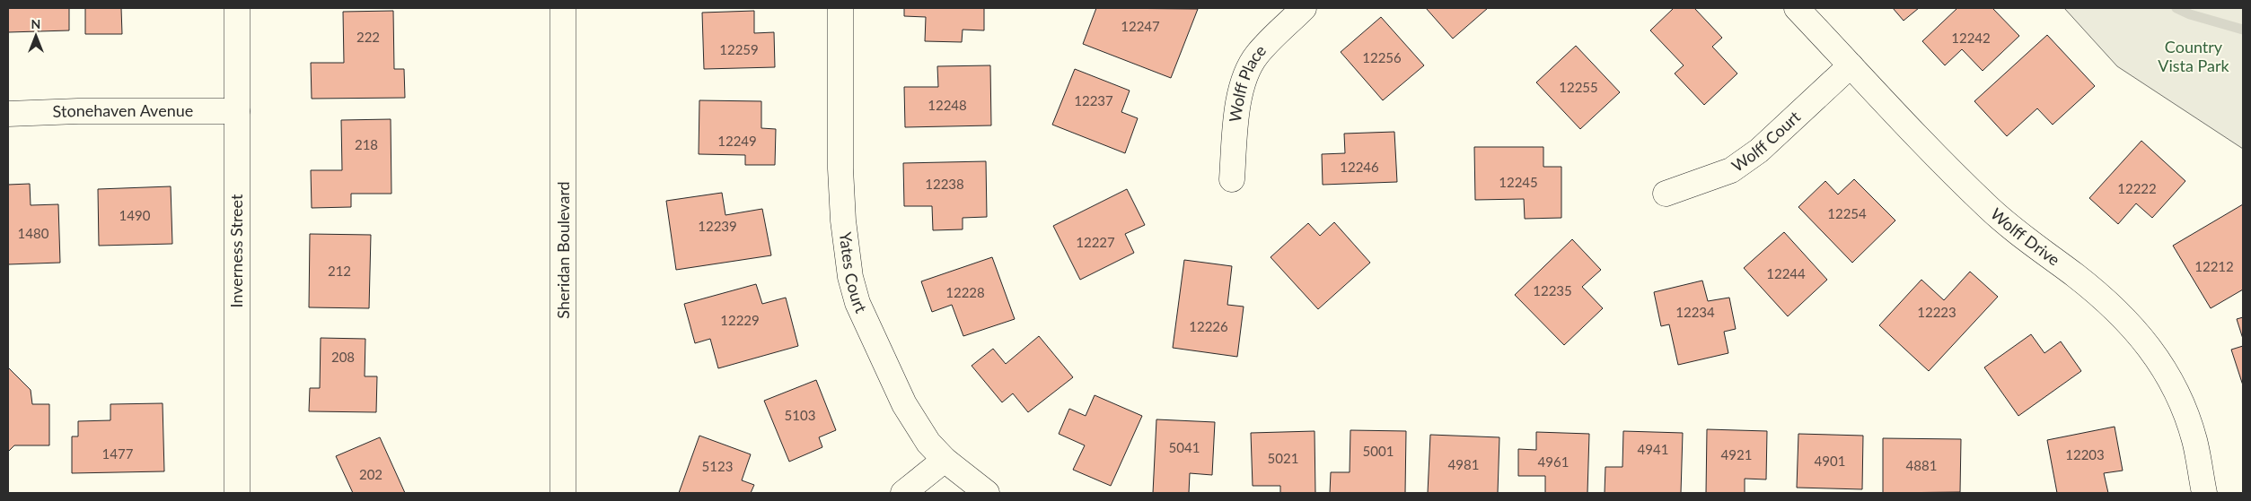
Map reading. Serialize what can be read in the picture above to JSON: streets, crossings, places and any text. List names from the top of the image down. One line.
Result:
{"streets":{"street":["Wolff Place","Stonehaven Avenue","Wolff Court","Wolff Drive","Sheridan Boulevard","Inverness Street","Yates Court"]},"crossings":[["Stonehaven Avenue","Inverness Street"],["Wolff Court","Wolff Drive"]],"parks":["Country Vista Park"],"house_numbers":["12247","222","12242","12259","12256","12255","12237","12248","12249","218","12246","12245","12238","12222","12254","1490","12239","1480","12227","12212","212","12244","12235","12228","12234","12223","12229","12226","208","5103","5041","4941","5001","1477","4921","12203","5021","4901","4961","4981","4881","5123","202"],"north":"top"}
